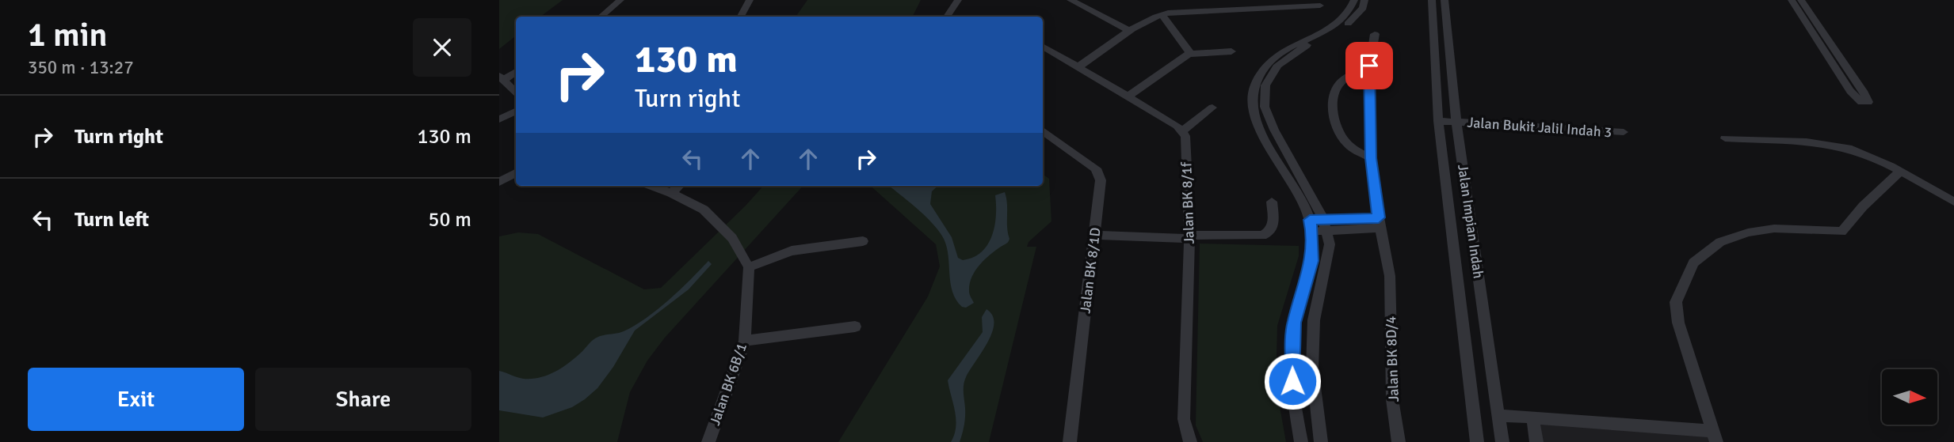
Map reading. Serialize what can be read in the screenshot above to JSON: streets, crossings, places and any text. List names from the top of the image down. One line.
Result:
{"streets":{"street":["Jalan Bukit Jalil Indah 3","Jalan BK 8/1f","Jalan Impian Indah","Jalan BK 8/1D","Jalan BK 8D/4","Jalan BK 6B/1"]},"crossings":[["Jalan Bukit Jalil Indah 3","Jalan Impian Indah"]],"north":"right","page":{"heading":["1 min","350 m · 13:27"],"turn":["130 m","Turn right"],"list":[{"name":"Turn right","value":"130 m"},{"name":"Turn left","value":"50 m"}],"buttons":["Exit","Share"]}}
